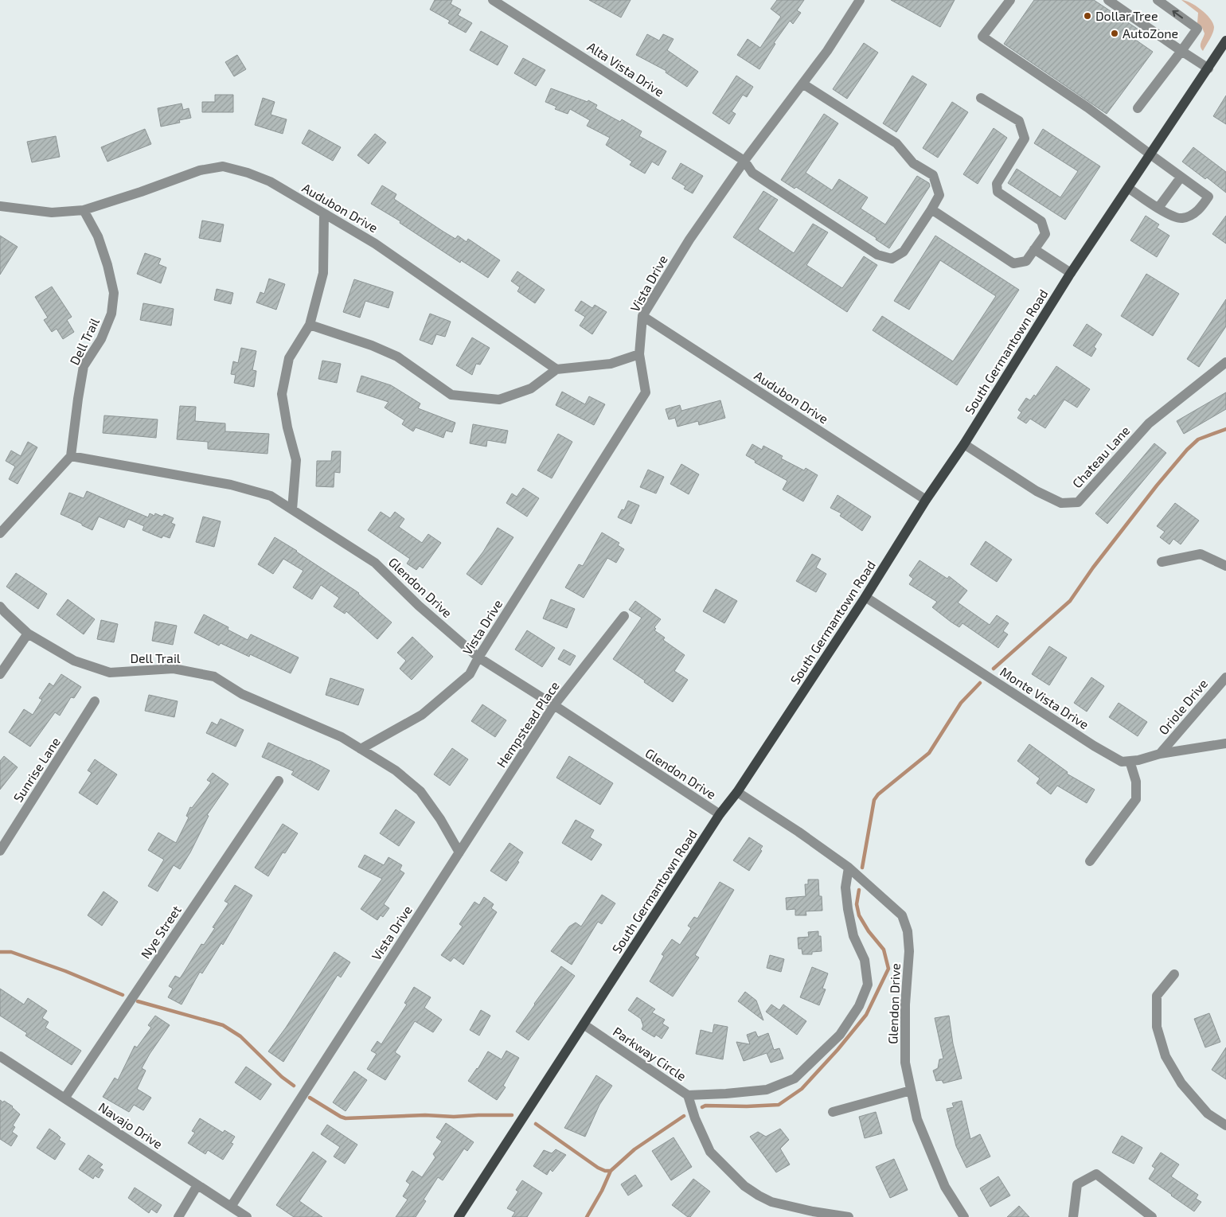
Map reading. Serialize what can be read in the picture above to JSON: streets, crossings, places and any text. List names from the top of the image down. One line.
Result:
{"streets":{"main road":["South Germantown Road"],"street":["Alta Vista Drive","Audubon Drive","Vista Drive","Dell Trail","Chateau Lane","Glendon Drive","Monte Vista Drive","Oriole Drive","Hempstead Place","Sunrise Lane","Nye Street","Parkway Circle","Navajo Drive"]},"crossings":[["Alta Vista Drive","Vista Drive"],["Audubon Drive","Vista Drive"],["Audubon Drive","Dell Trail"],["Audubon Drive","South Germantown Road"],["Vista Drive","Dell Trail"],["Vista Drive","Glendon Drive"],["Vista Drive","Hempstead Place"],["Vista Drive","Navajo Drive"],["Dell Trail","Glendon Drive"],["South Germantown Road","Chateau Lane"],["South Germantown Road","Glendon Drive"],["South Germantown Road","Monte Vista Drive"],["South Germantown Road","Parkway Circle"],["Glendon Drive","Hempstead Place"],["Glendon Drive","Parkway Circle"],["Monte Vista Drive","Oriole Drive"],["Nye Street","Navajo Drive"]],"places":["Dollar Tree","AutoZone"]}
